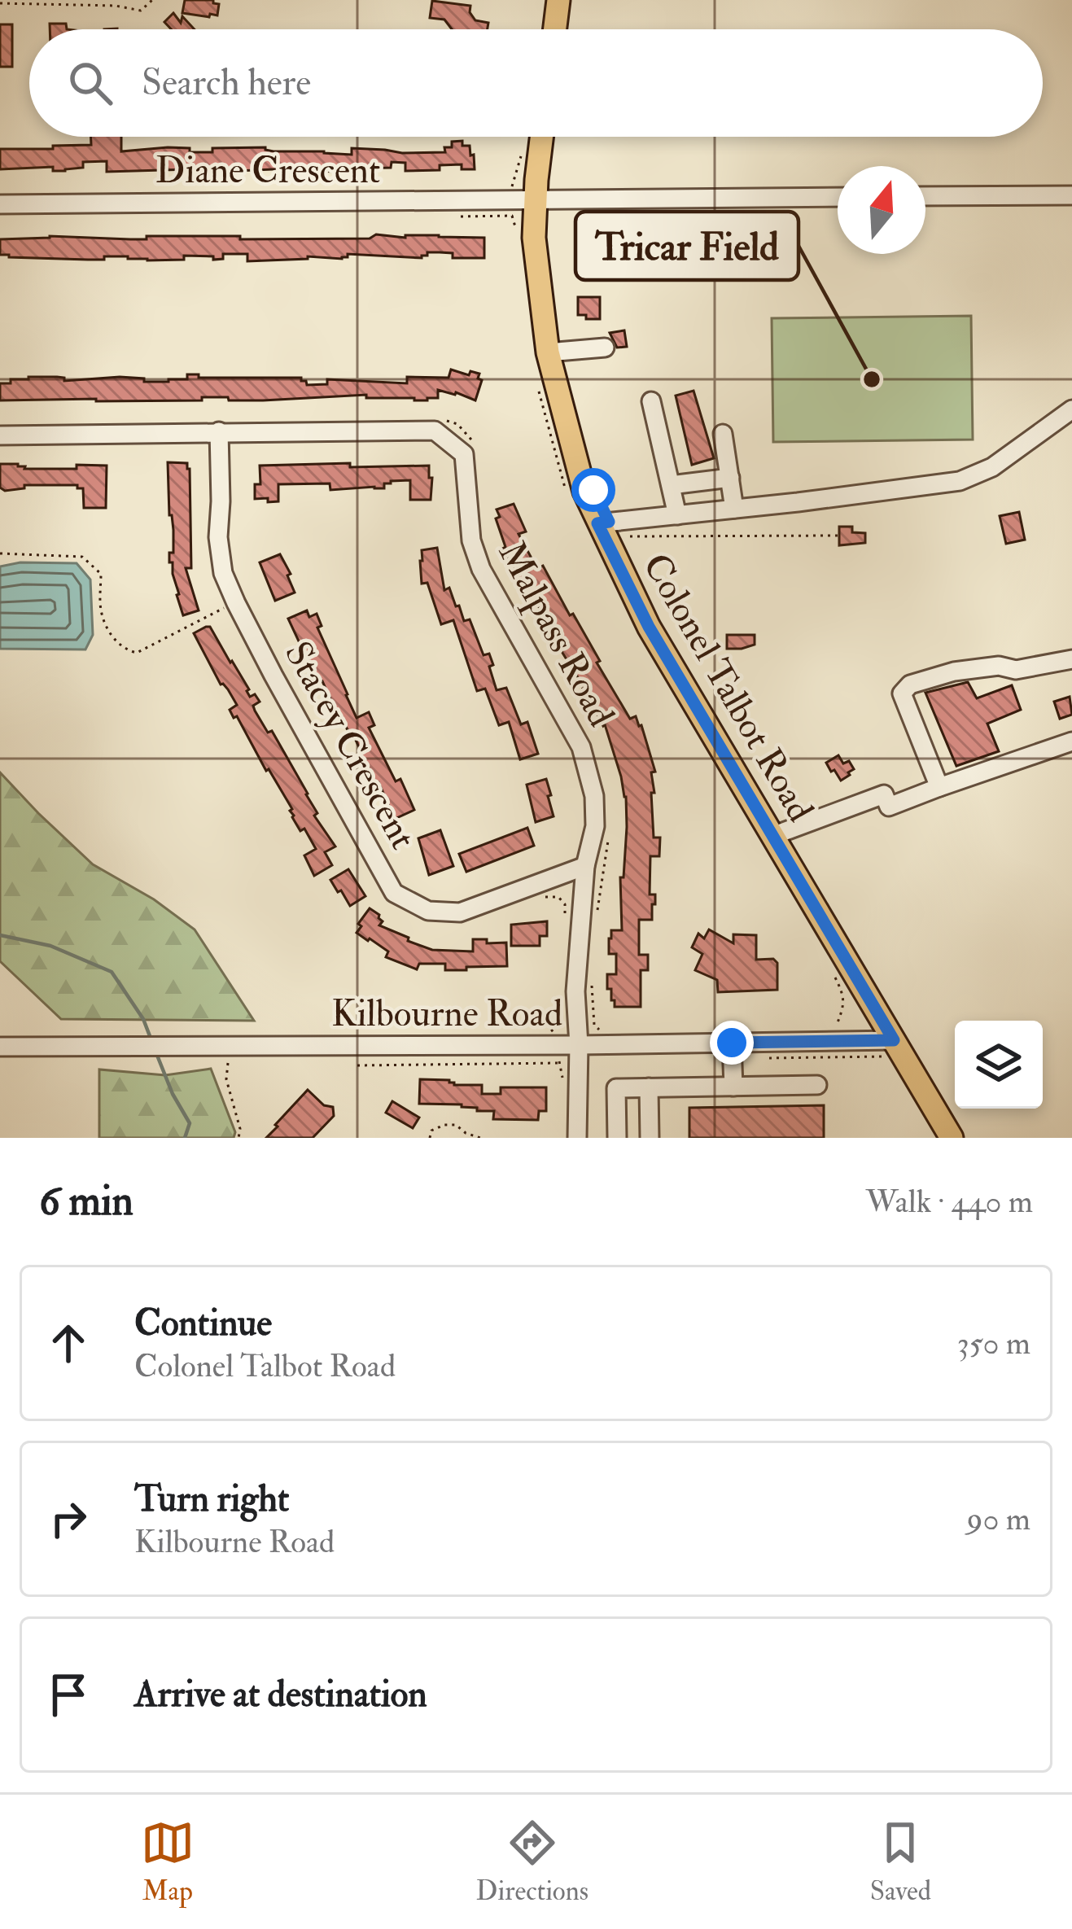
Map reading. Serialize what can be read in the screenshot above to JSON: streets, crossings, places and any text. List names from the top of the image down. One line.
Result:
{"streets":{"main road":["Colonel Talbot Road"],"street":["Diane Crescent","Malpass Road","Stacey Crescent","Kilbourne Road"]},"crossings":[["Diane Crescent","Colonel Talbot Road"],["Malpass Road","Stacey Crescent"],["Malpass Road","Kilbourne Road"],["Colonel Talbot Road","Kilbourne Road"]],"places":["Tricar Field"],"north":"top","page":{"search":"Search here","heading":["6 min","Walk · 440 m"],"list":[["Continue","Colonel Talbot Road","350 m"],["Turn right","Kilbourne Road","90 m"],"Arrive at destination"],"nav":["Map","Directions","Saved"]}}
